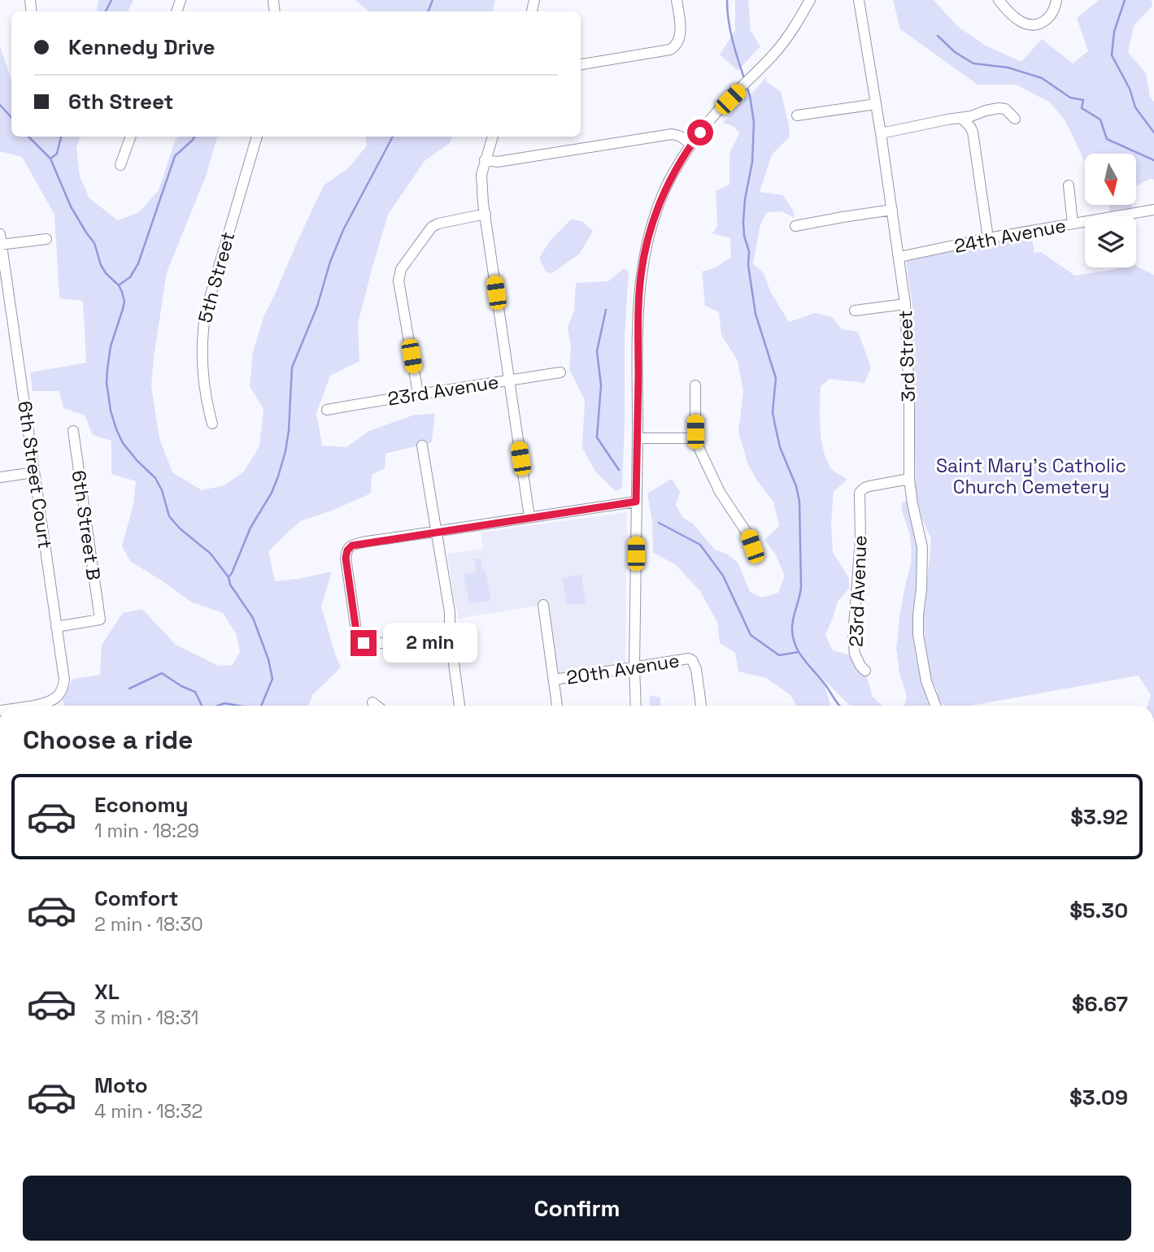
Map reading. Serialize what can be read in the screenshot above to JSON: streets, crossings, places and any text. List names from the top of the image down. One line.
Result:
{"streets":{"street":["24th Avenue","5th Street","3rd Street","23rd Avenue","6th Street Court","6th Street B","20th Avenue"]},"crossings":[["24th Avenue","3rd Street"],["3rd Street","23rd Avenue"],["6th Street Court","6th Street B"]],"parks":["Saint Mary's Catholic Church Cemetery"],"north":"bottom","page":{"banner":["Kennedy Drive","6th Street"],"bubble":"2 min","heading":"Choose a ride","list":[{"name":"Economy","note":"1 min · 18:29","value":"$3.92"},{"name":"Comfort","note":"2 min · 18:30","value":"$5.30"},{"name":"XL","note":"3 min · 18:31","value":"$6.67"},{"name":"Moto","note":"4 min · 18:32","value":"$3.09"}],"buttons":"Confirm"}}
